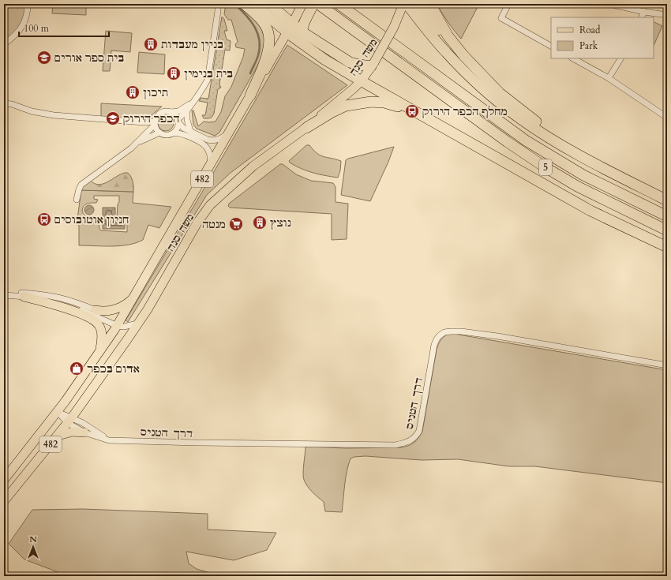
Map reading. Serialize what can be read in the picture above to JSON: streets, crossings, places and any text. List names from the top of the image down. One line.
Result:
{"streets":{"highway":["5"],"main road":["משה סנה","482"],"street":["דרך הטניס"]},"crossings":[["משה סנה","דרך הטניס"]],"places":{"building":["בניין מעבדות","בית בנימין","תיכון","נוצץ"],"school or university":["בית ספר אורים","הכפר הירוק"],"bus stop":["מחלף הכפר הירוק","חניון אוטובוסים"],"supermarket":["מנטה"],"shop":["אדום בכפר"]},"legend":["Road","Park"],"scale_bar":"100 m","north":"top"}
